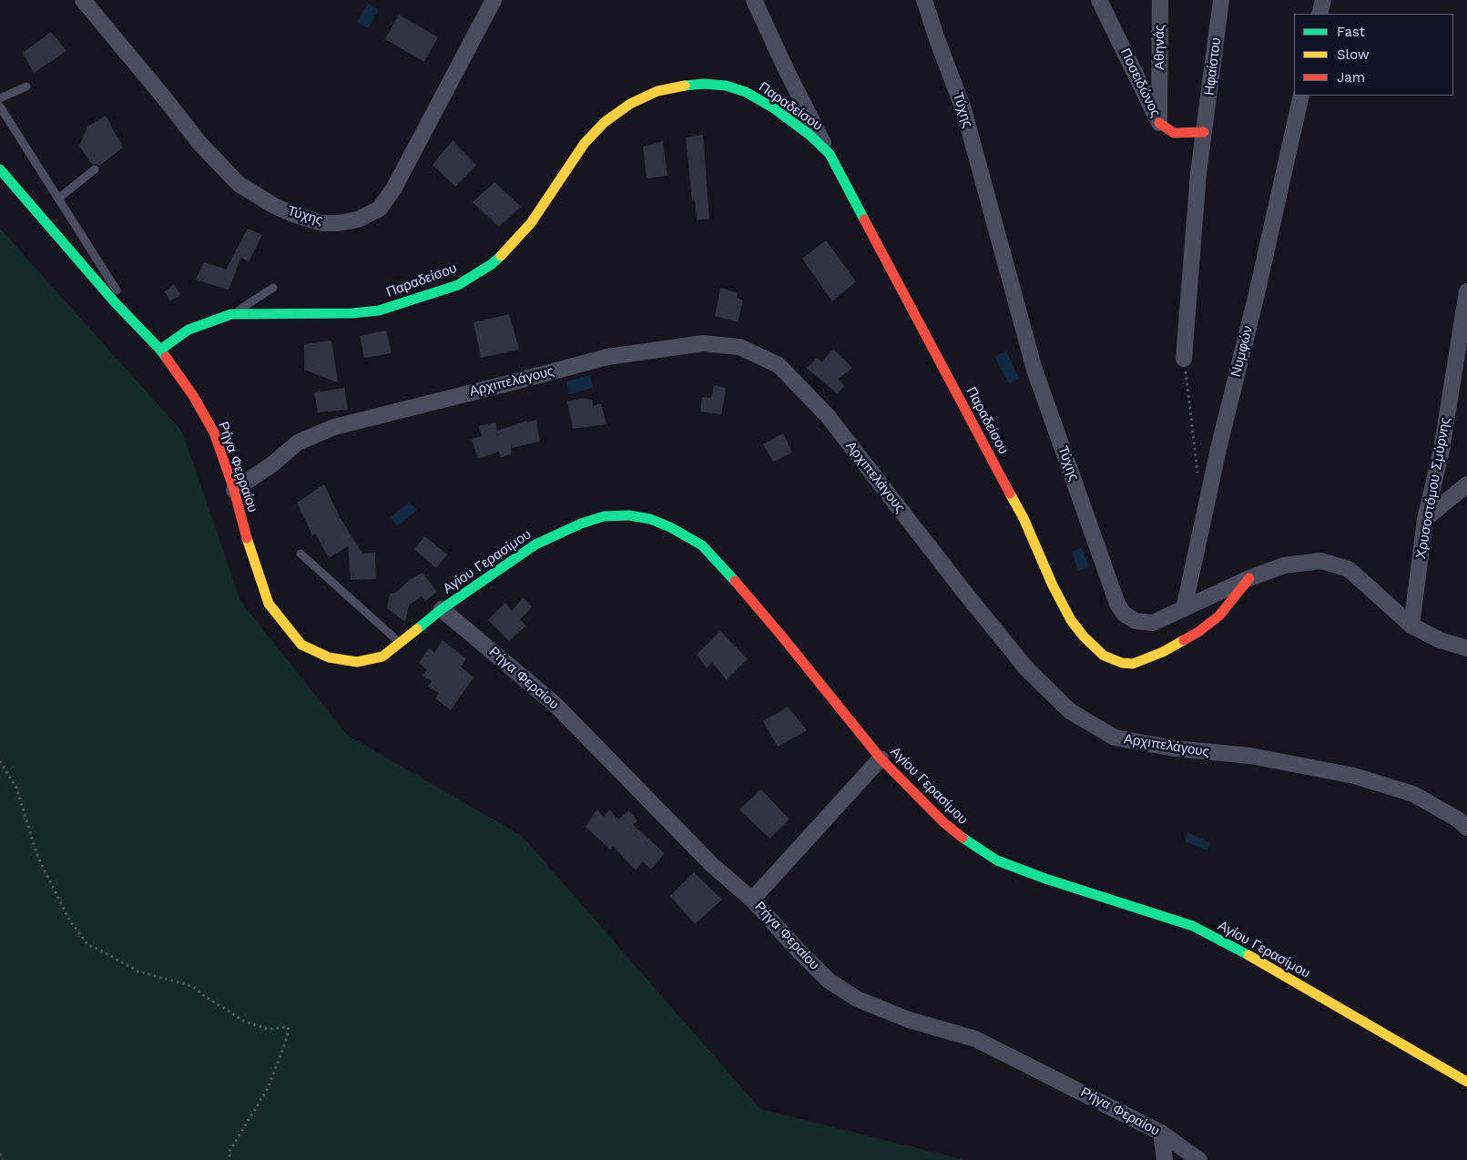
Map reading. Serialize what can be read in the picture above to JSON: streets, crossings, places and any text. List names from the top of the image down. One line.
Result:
{"streets":{"street":["Αθηνάς","Ηφαίστου","Ποσειδώνος","Παραδείσου","Τύχης","Νυμφών","Αρχιπελάγους","Ρήγα Φερραίου","Χρυσοστόμου Σμύρνης","Αγίου Γερασίμου","Ρήγα Φεραίου"]},"crossings":[["Αθηνάς","Ποσειδώνος"],["Ηφαίστου","Ποσειδώνος"],["Παραδείσου","Τύχης"],["Παραδείσου","Ρήγα Φερραίου"],["Τύχης","Νυμφών"],["Τύχης","Χρυσοστόμου Σμύρνης"],["Αρχιπελάγους","Ρήγα Φερραίου"],["Ρήγα Φερραίου","Αγίου Γερασίμου"],["Ρήγα Φερραίου","Ρήγα Φεραίου"],["Αγίου Γερασίμου","Ρήγα Φεραίου"]],"legend":["Fast","Slow","Jam"]}
